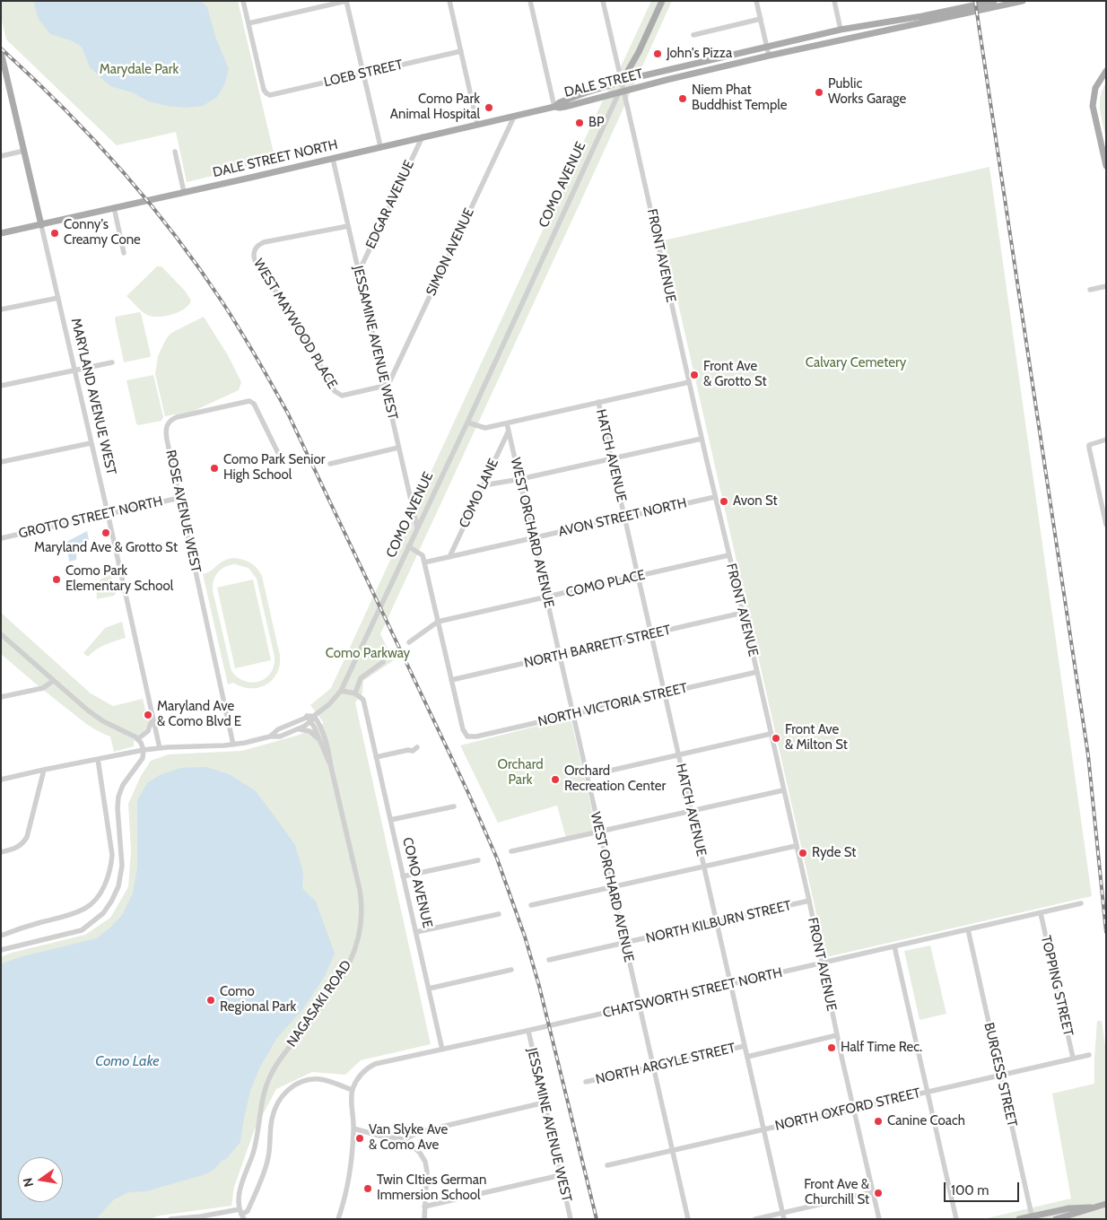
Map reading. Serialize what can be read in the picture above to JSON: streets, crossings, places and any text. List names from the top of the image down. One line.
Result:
{"streets":{"main road":["DALE STREET","DALE STREET NORTH","COMO AVENUE","MARYLAND AVENUE WEST"],"street":["LOEB STREET","EDGAR AVENUE","SIMON AVENUE","FRONT AVENUE","WEST MAYWOOD PLACE","JESSAMINE AVENUE WEST","HATCH AVENUE","COMO LANE","ROSE AVENUE WEST","GROTTO STREET NORTH","AVON STREET NORTH","WEST ORCHARD AVENUE","COMO PLACE","NORTH BARRETT STREET","NORTH VICTORIA STREET","NORTH KILBURN STREET","TOPPING STREET","CHATSWORTH STREET NORTH","NAGASAKI ROAD","NORTH ARGYLE STREET","BURGESS STREET","NORTH OXFORD STREET"]},"crossings":[["DALE STREET","DALE STREET NORTH"],["DALE STREET","COMO AVENUE"],["DALE STREET","FRONT AVENUE"],["DALE STREET NORTH","EDGAR AVENUE"],["DALE STREET NORTH","SIMON AVENUE"],["DALE STREET NORTH","JESSAMINE AVENUE WEST"],["DALE STREET NORTH","MARYLAND AVENUE WEST"],["COMO AVENUE","FRONT AVENUE"],["COMO AVENUE","JESSAMINE AVENUE WEST"],["COMO AVENUE","CHATSWORTH STREET NORTH"],["EDGAR AVENUE","JESSAMINE AVENUE WEST"],["SIMON AVENUE","WEST MAYWOOD PLACE"],["SIMON AVENUE","JESSAMINE AVENUE WEST"],["FRONT AVENUE","AVON STREET NORTH"],["FRONT AVENUE","COMO PLACE"],["FRONT AVENUE","NORTH BARRETT STREET"],["FRONT AVENUE","NORTH VICTORIA STREET"],["FRONT AVENUE","NORTH KILBURN STREET"],["FRONT AVENUE","CHATSWORTH STREET NORTH"],["FRONT AVENUE","NORTH ARGYLE STREET"],["FRONT AVENUE","NORTH OXFORD STREET"],["WEST MAYWOOD PLACE","JESSAMINE AVENUE WEST"],["JESSAMINE AVENUE WEST","CHATSWORTH STREET NORTH"],["MARYLAND AVENUE WEST","GROTTO STREET NORTH"],["HATCH AVENUE","AVON STREET NORTH"],["HATCH AVENUE","COMO PLACE"],["HATCH AVENUE","NORTH BARRETT STREET"],["HATCH AVENUE","NORTH VICTORIA STREET"],["HATCH AVENUE","NORTH KILBURN STREET"],["HATCH AVENUE","CHATSWORTH STREET NORTH"],["HATCH AVENUE","NORTH ARGYLE STREET"],["HATCH AVENUE","NORTH OXFORD STREET"],["COMO LANE","AVON STREET NORTH"],["COMO LANE","WEST ORCHARD AVENUE"],["ROSE AVENUE WEST","GROTTO STREET NORTH"],["AVON STREET NORTH","WEST ORCHARD AVENUE"],["WEST ORCHARD AVENUE","COMO PLACE"],["WEST ORCHARD AVENUE","NORTH BARRETT STREET"],["WEST ORCHARD AVENUE","NORTH VICTORIA STREET"],["WEST ORCHARD AVENUE","NORTH KILBURN STREET"],["WEST ORCHARD AVENUE","CHATSWORTH STREET NORTH"],["WEST ORCHARD AVENUE","NORTH ARGYLE STREET"],["WEST ORCHARD AVENUE","NORTH OXFORD STREET"],["NORTH BARRETT STREET","NORTH VICTORIA STREET"],["TOPPING STREET","CHATSWORTH STREET NORTH"],["TOPPING STREET","NORTH OXFORD STREET"],["CHATSWORTH STREET NORTH","BURGESS STREET"],["BURGESS STREET","NORTH OXFORD STREET"]],"water":["Como Lake"],"parks":["Marydale Park","Calvary Cemetery","Como Parkway","Orchard Park"],"places":["John's Pizza","Public Works Garage","Niem Phat Buddhist Temple","Como Park Animal Hospital","BP","Conny's Creamy Cone","Front Ave & Grotto St","Como Park Senior High School","Avon St","Maryland Ave & Grotto St","Como Park Elementary School","Maryland Ave & Como Blvd E","Front Ave & Milton St","Orchard Recreation Center","Ryde St","Como Regional Park","Half Time Rec.","Canine Coach","Van Slyke Ave & Como Ave","Twin CIties German Immersion School","Front Ave & Churchill St"],"scale_bar":"100 m","north":"left"}
